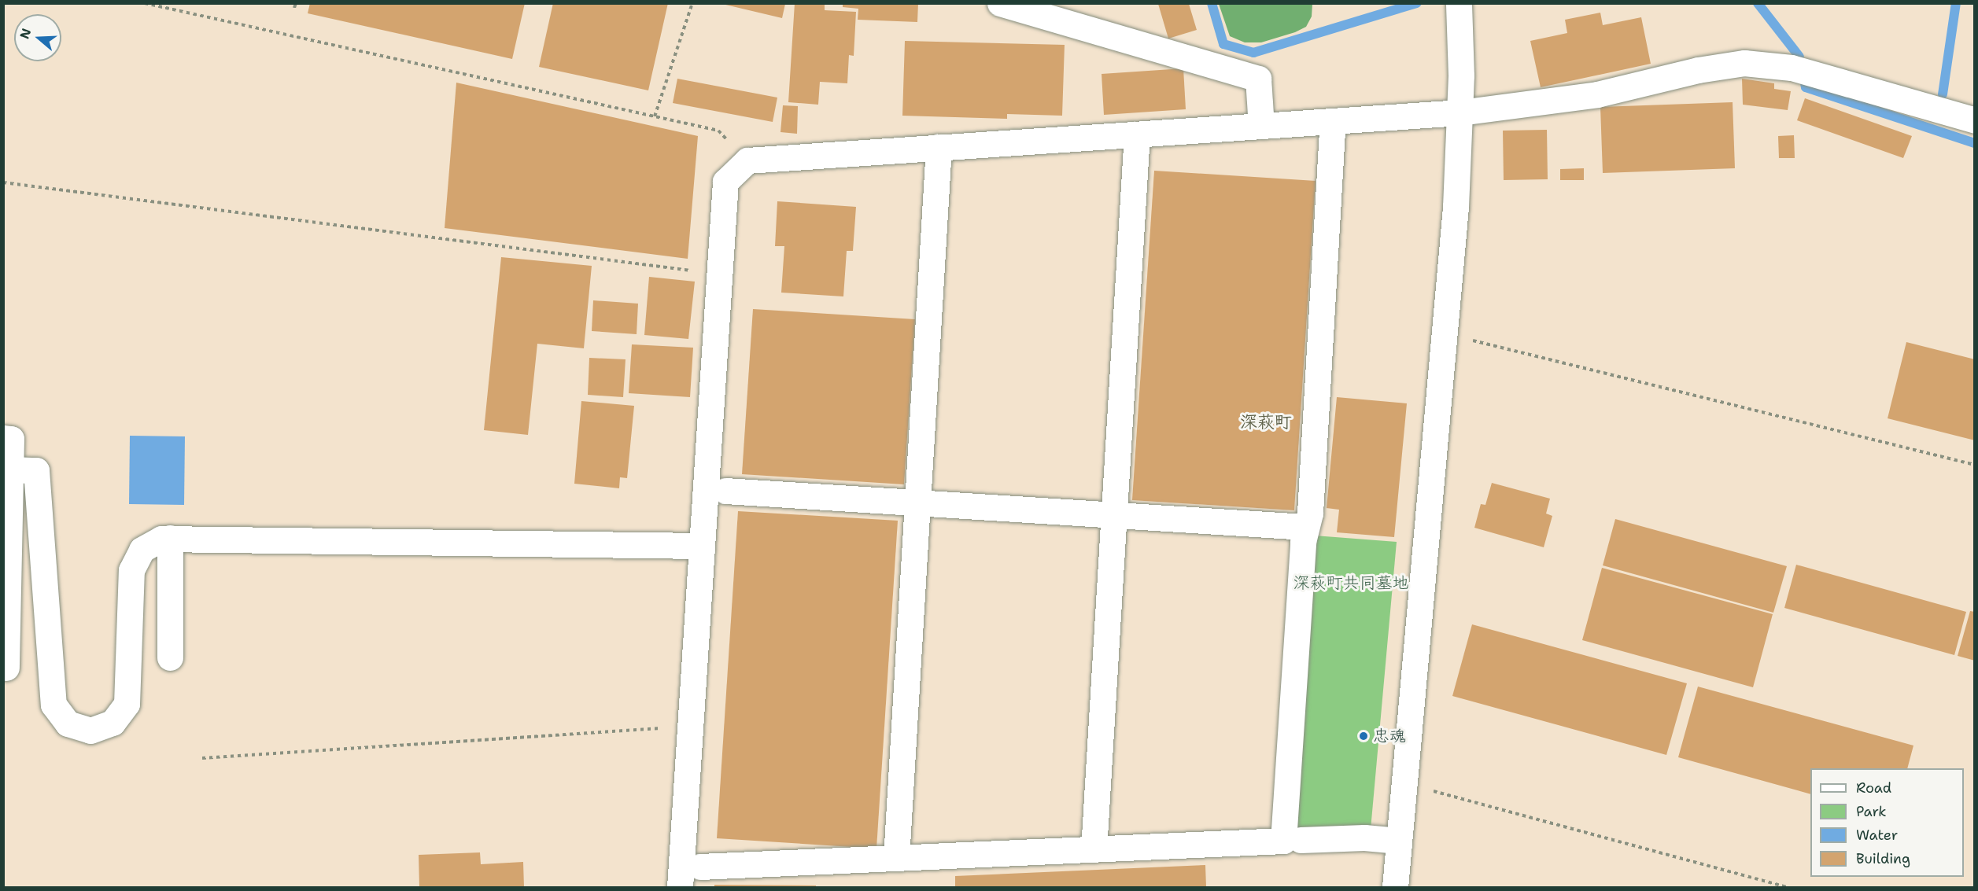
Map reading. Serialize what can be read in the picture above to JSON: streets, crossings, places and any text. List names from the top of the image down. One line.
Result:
{"districts":["深萩町"],"parks":["深萩町共同墓地"],"places":["忠魂"],"legend":["Road","Park","Water","Building"],"north":"left"}
